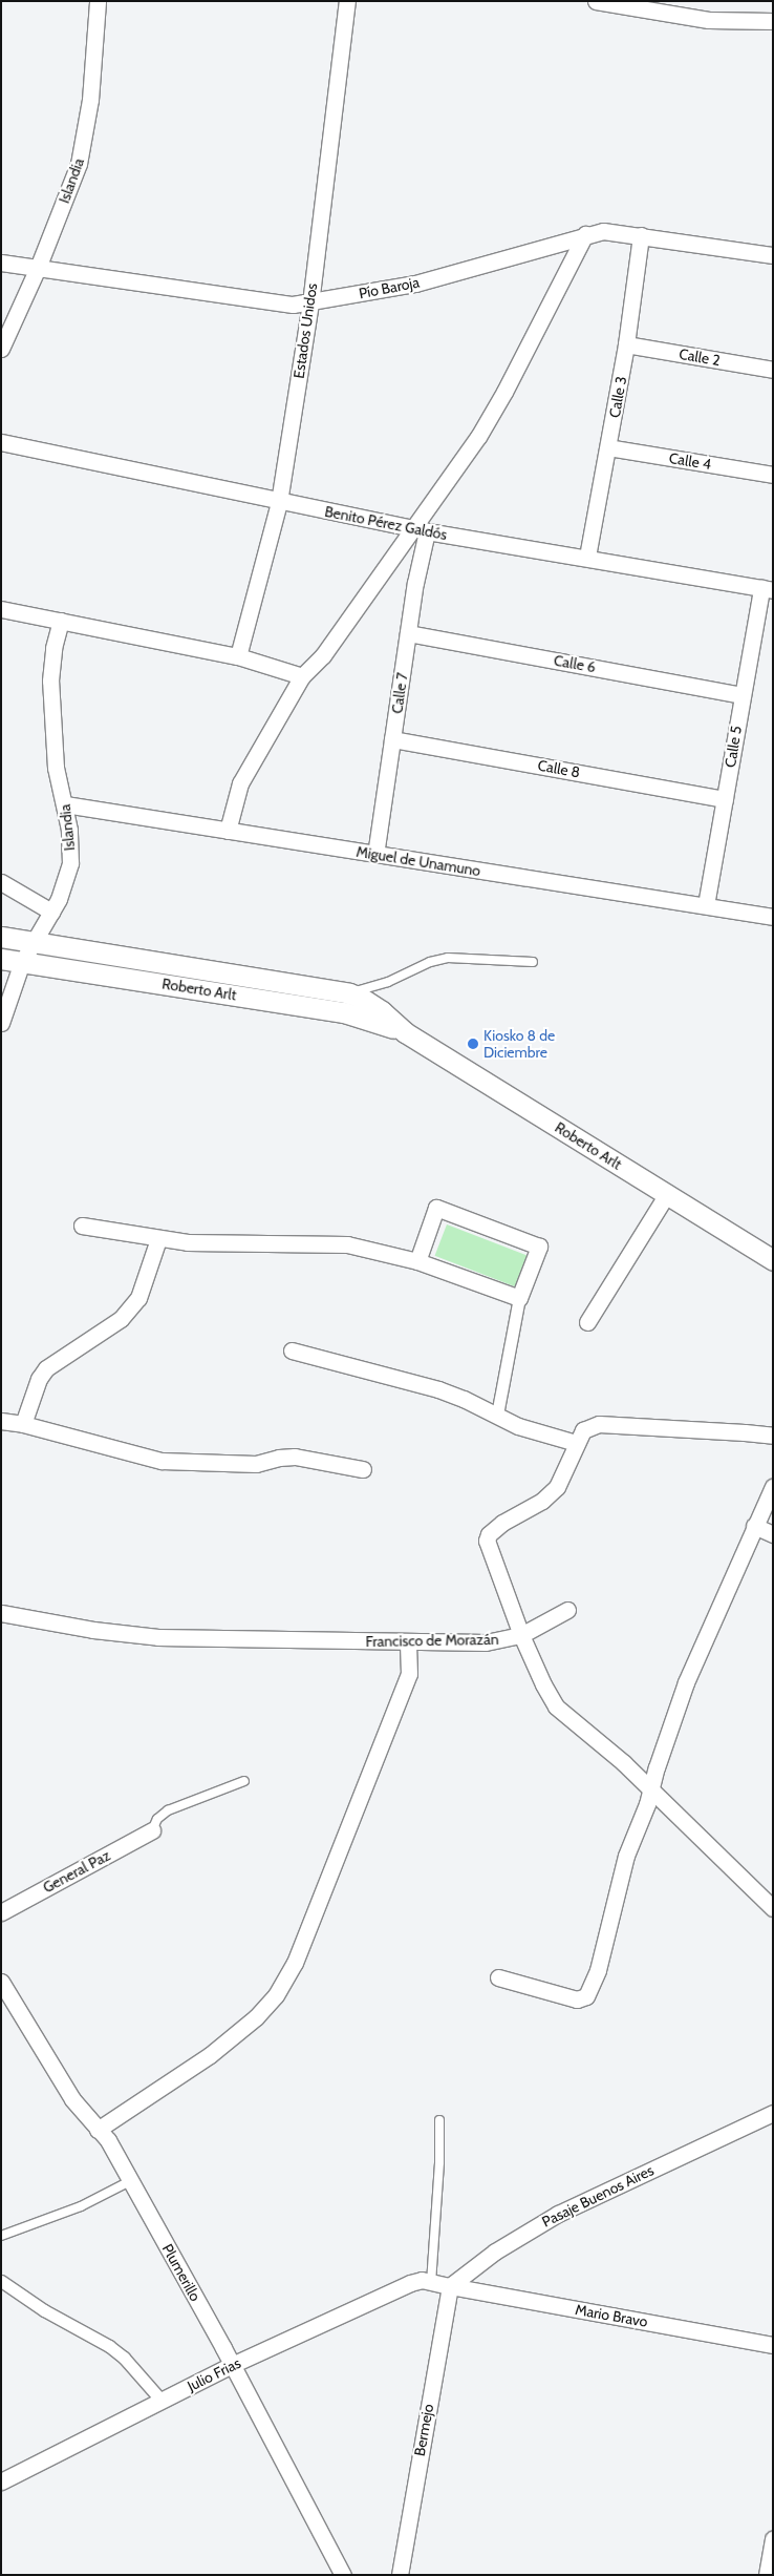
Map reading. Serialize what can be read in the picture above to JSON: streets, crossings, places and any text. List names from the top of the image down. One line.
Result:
{"streets":{"street":["Islandia","Pío Baroja","Estados Unidos","Calle 2","Calle 3","Calle 4","Benito Pérez Galdós","Calle 6","Calle 7","Calle 5","Calle 8","Miguel de Unamuno","Roberto Arlt","Francisco de Morazán","General Paz","Pasaje Buenos Aires","Plumerillo","Mario Bravo","Julio Frias","Bermejo"]},"crossings":[["Islandia","Pío Baroja"],["Islandia","Miguel de Unamuno"],["Islandia","Roberto Arlt"],["Pío Baroja","Estados Unidos"],["Pío Baroja","Calle 3"],["Estados Unidos","Benito Pérez Galdós"],["Calle 2","Calle 3"],["Calle 3","Calle 4"],["Calle 3","Benito Pérez Galdós"],["Benito Pérez Galdós","Calle 7"],["Benito Pérez Galdós","Calle 5"],["Calle 6","Calle 7"],["Calle 6","Calle 5"],["Calle 7","Calle 8"],["Calle 7","Miguel de Unamuno"],["Calle 5","Calle 8"],["Calle 5","Miguel de Unamuno"],["Pasaje Buenos Aires","Mario Bravo"],["Pasaje Buenos Aires","Bermejo"],["Plumerillo","Julio Frias"],["Mario Bravo","Bermejo"]],"places":["Kiosko 8 de Diciembre"]}
